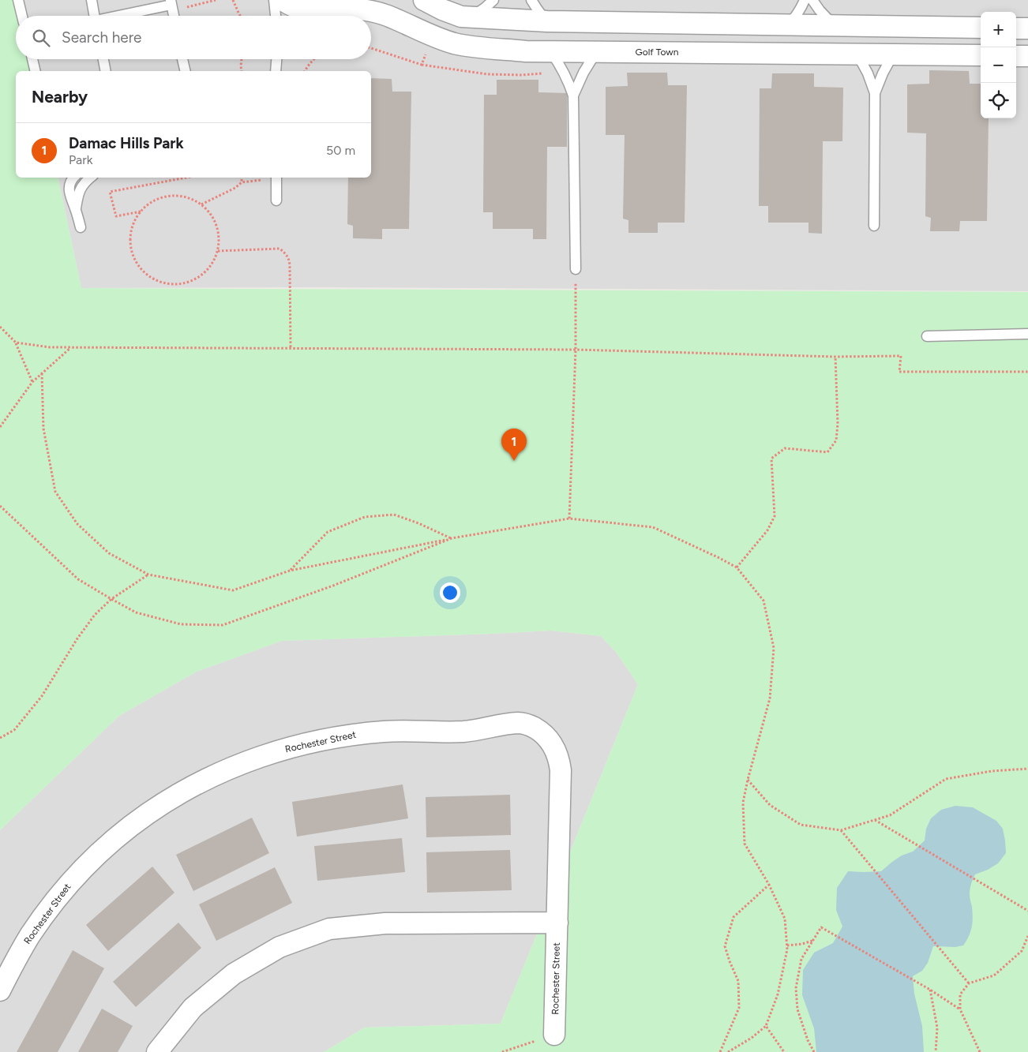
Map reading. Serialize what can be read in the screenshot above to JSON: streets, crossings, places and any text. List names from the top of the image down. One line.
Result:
{"streets":{"street":["Golf Town","Rochester Street"]},"page":{"map_buttons":["+","−"],"search":"Search here","heading":"Nearby","list":[{"mark":"1","name":"Damac Hills Park","note":"Park","value":"50 m"}],"pins":"1"}}
